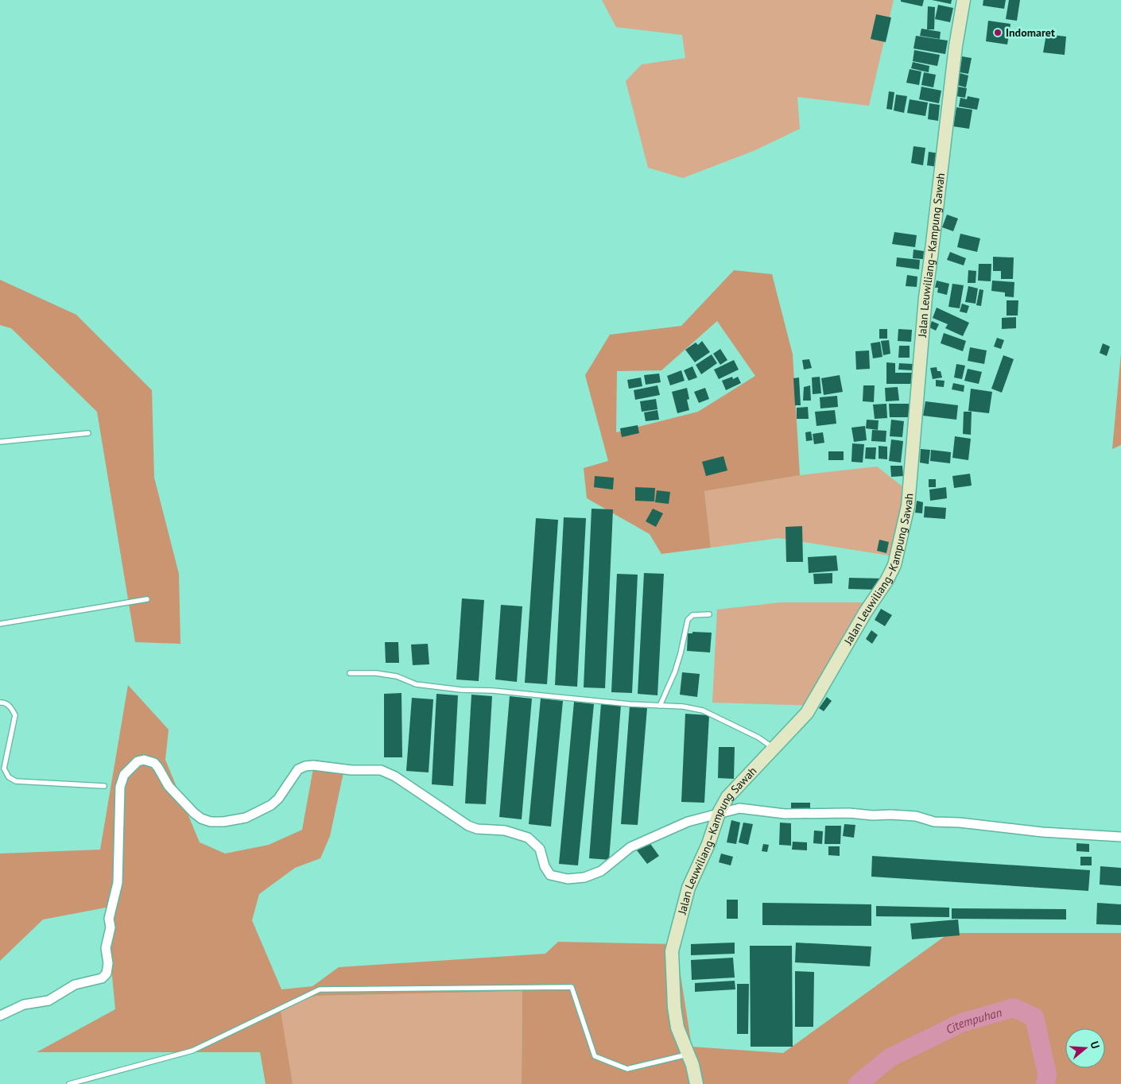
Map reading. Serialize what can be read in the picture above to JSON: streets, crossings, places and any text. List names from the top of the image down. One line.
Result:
{"streets":{"main road":["Jalan Leuwiliang–Kampung Sawah"]},"water":["Citempuhan"],"places":["Indomaret"],"north":"right"}
